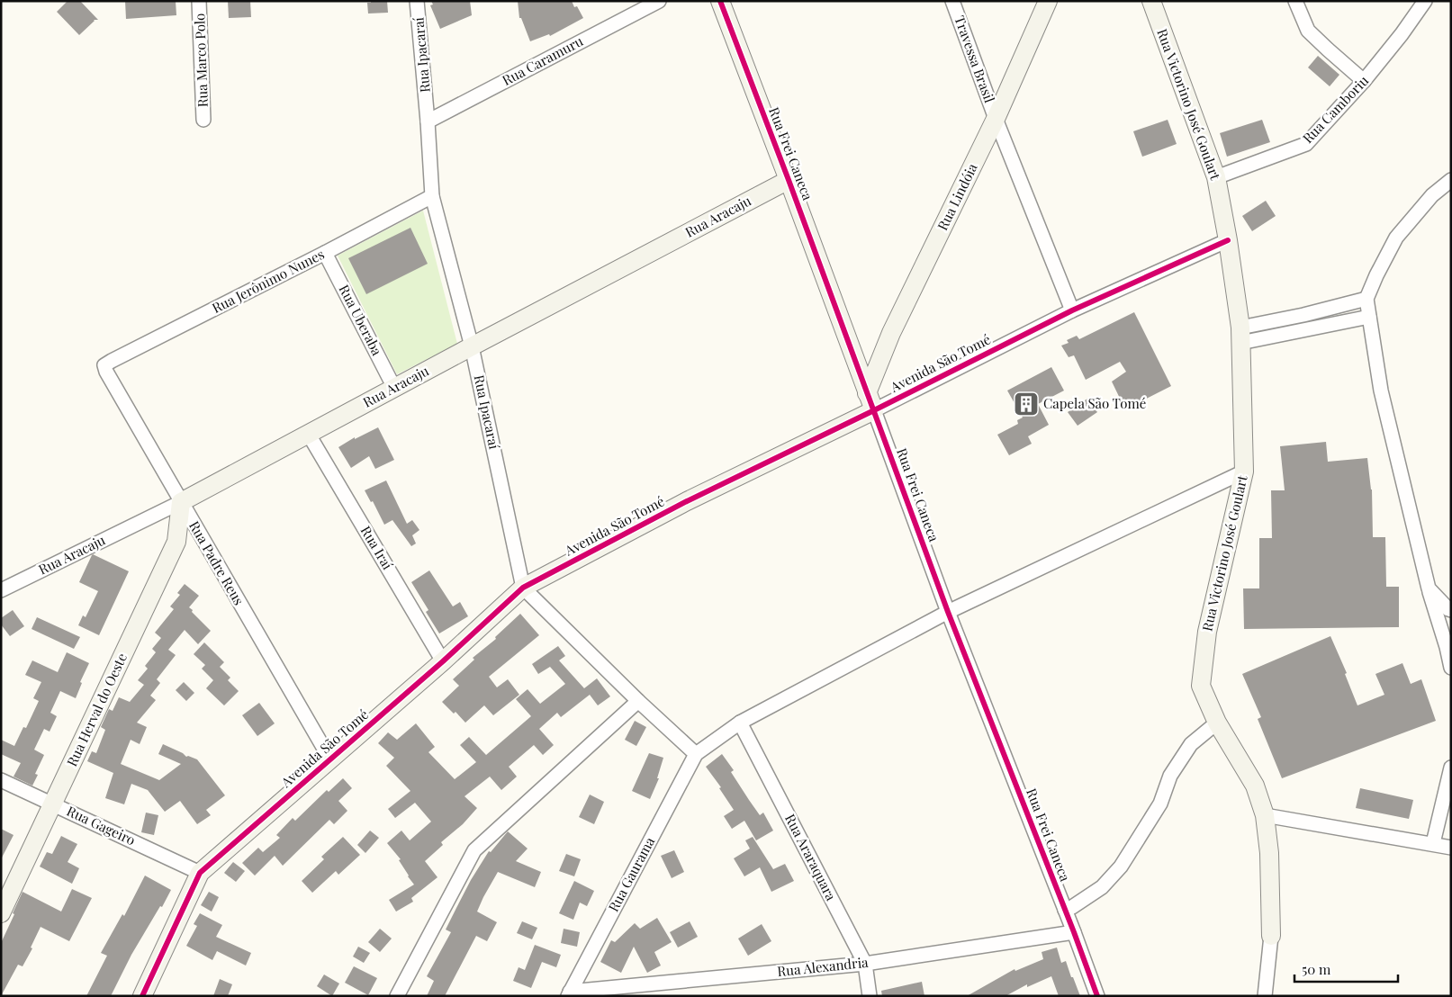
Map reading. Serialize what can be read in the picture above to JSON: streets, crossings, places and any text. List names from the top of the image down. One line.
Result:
{"streets":{"street":["Rua Ipacaraí","Travessa Brasil","Rua Marco Polo","Rua Caramuru","Rua Victorino José Goulart","Rua Camboriu","Rua Frei Caneca","Rua Lindóia","Rua Aracaju","Rua Jerônimo Nunes","Rua Uberaba","Avenida São Tomé","Rua Iraí","Rua Padre Reus","Rua Herval do Oeste","Rua Gageiro","Rua Araraquara","Rua Gaurama","Rua Alexandria"]},"crossings":[["Rua Ipacaraí","Rua Caramuru"],["Rua Ipacaraí","Rua Aracaju"],["Rua Ipacaraí","Rua Jerônimo Nunes"],["Rua Ipacaraí","Avenida São Tomé"],["Travessa Brasil","Rua Lindóia"],["Travessa Brasil","Avenida São Tomé"],["Rua Victorino José Goulart","Rua Camboriu"],["Rua Victorino José Goulart","Avenida São Tomé"],["Rua Frei Caneca","Rua Lindóia"],["Rua Frei Caneca","Rua Aracaju"],["Rua Frei Caneca","Avenida São Tomé"],["Rua Frei Caneca","Rua Alexandria"],["Rua Aracaju","Rua Uberaba"],["Rua Aracaju","Rua Iraí"],["Rua Aracaju","Rua Padre Reus"],["Rua Aracaju","Rua Herval do Oeste"],["Rua Jerônimo Nunes","Rua Uberaba"],["Rua Jerônimo Nunes","Rua Padre Reus"],["Avenida São Tomé","Rua Iraí"],["Avenida São Tomé","Rua Padre Reus"],["Avenida São Tomé","Rua Gageiro"],["Rua Padre Reus","Rua Herval do Oeste"],["Rua Herval do Oeste","Rua Gageiro"],["Rua Araraquara","Rua Alexandria"],["Rua Gaurama","Rua Alexandria"]],"places":{"building":["Capela São Tomé"]},"scale_bar":"50 m"}
